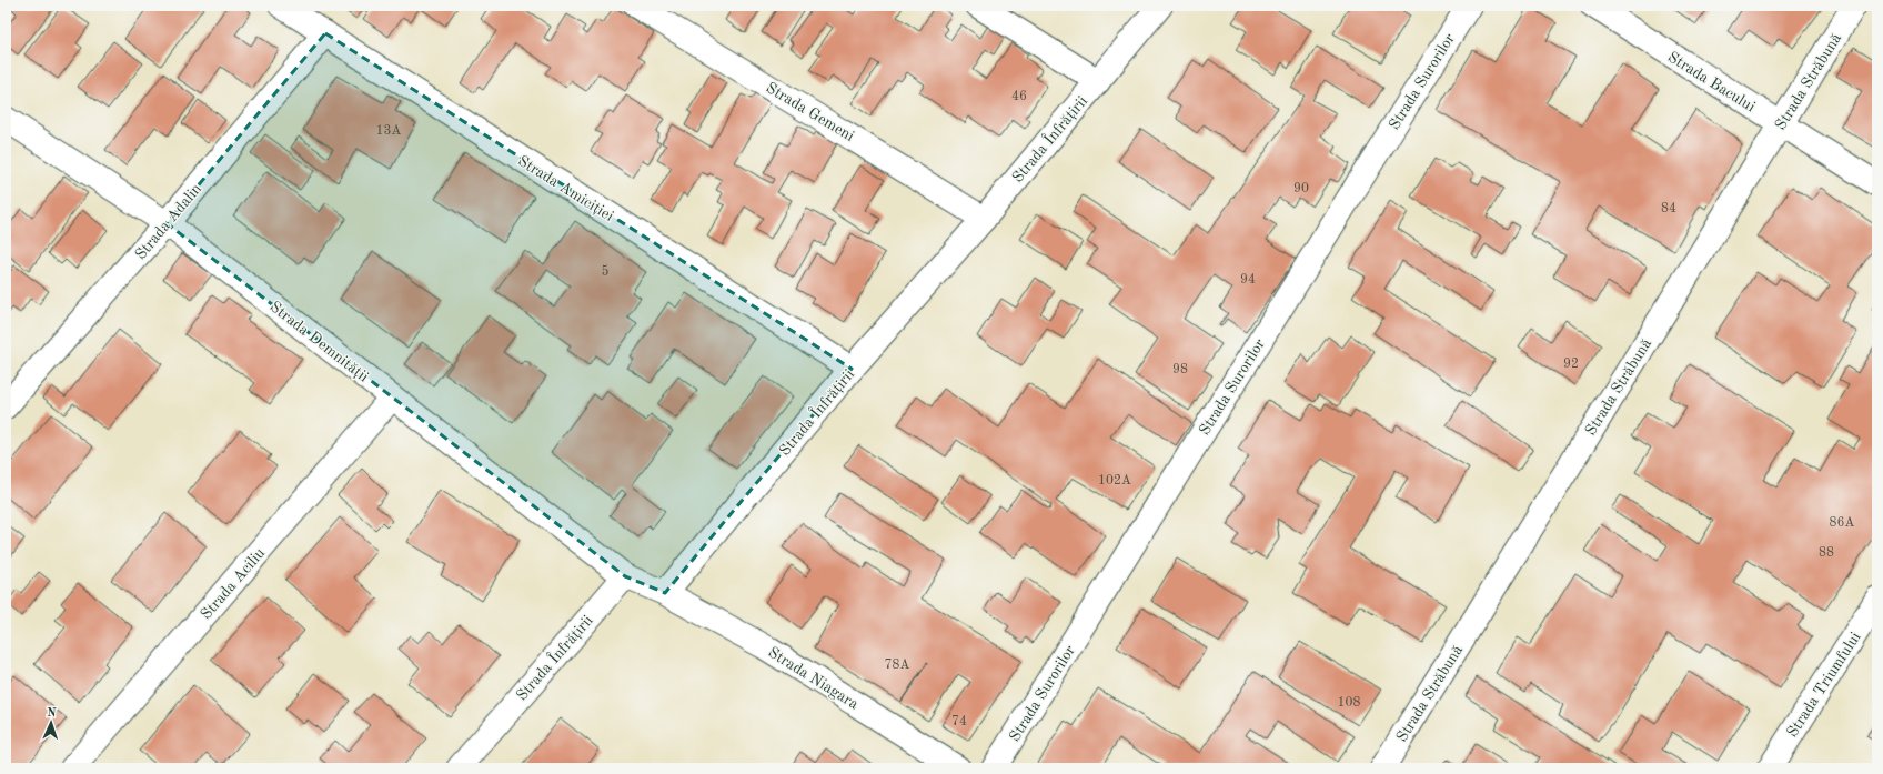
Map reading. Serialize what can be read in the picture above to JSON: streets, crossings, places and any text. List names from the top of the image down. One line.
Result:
{"streets":{"street":["Strada Surorilor","Strada Bacului","Strada Străbună","Strada Gemeni","Strada Înfrățirii","Strada Amiciției","Strada Adalin","Strada Demnității","Strada Aciliu","Strada Niagara","Strada Triumfului"]},"crossings":[["Strada Bacului","Strada Străbună"],["Strada Gemeni","Strada Înfrățirii"],["Strada Înfrățirii","Strada Amiciției"],["Strada Înfrățirii","Strada Demnității"],["Strada Înfrățirii","Strada Niagara"],["Strada Amiciției","Strada Adalin"],["Strada Adalin","Strada Demnității"],["Strada Demnității","Strada Aciliu"]],"house_numbers":["46","13A","90","84","5","94","92","98","102A","86A","88","78A","108","74"],"north":"top"}
